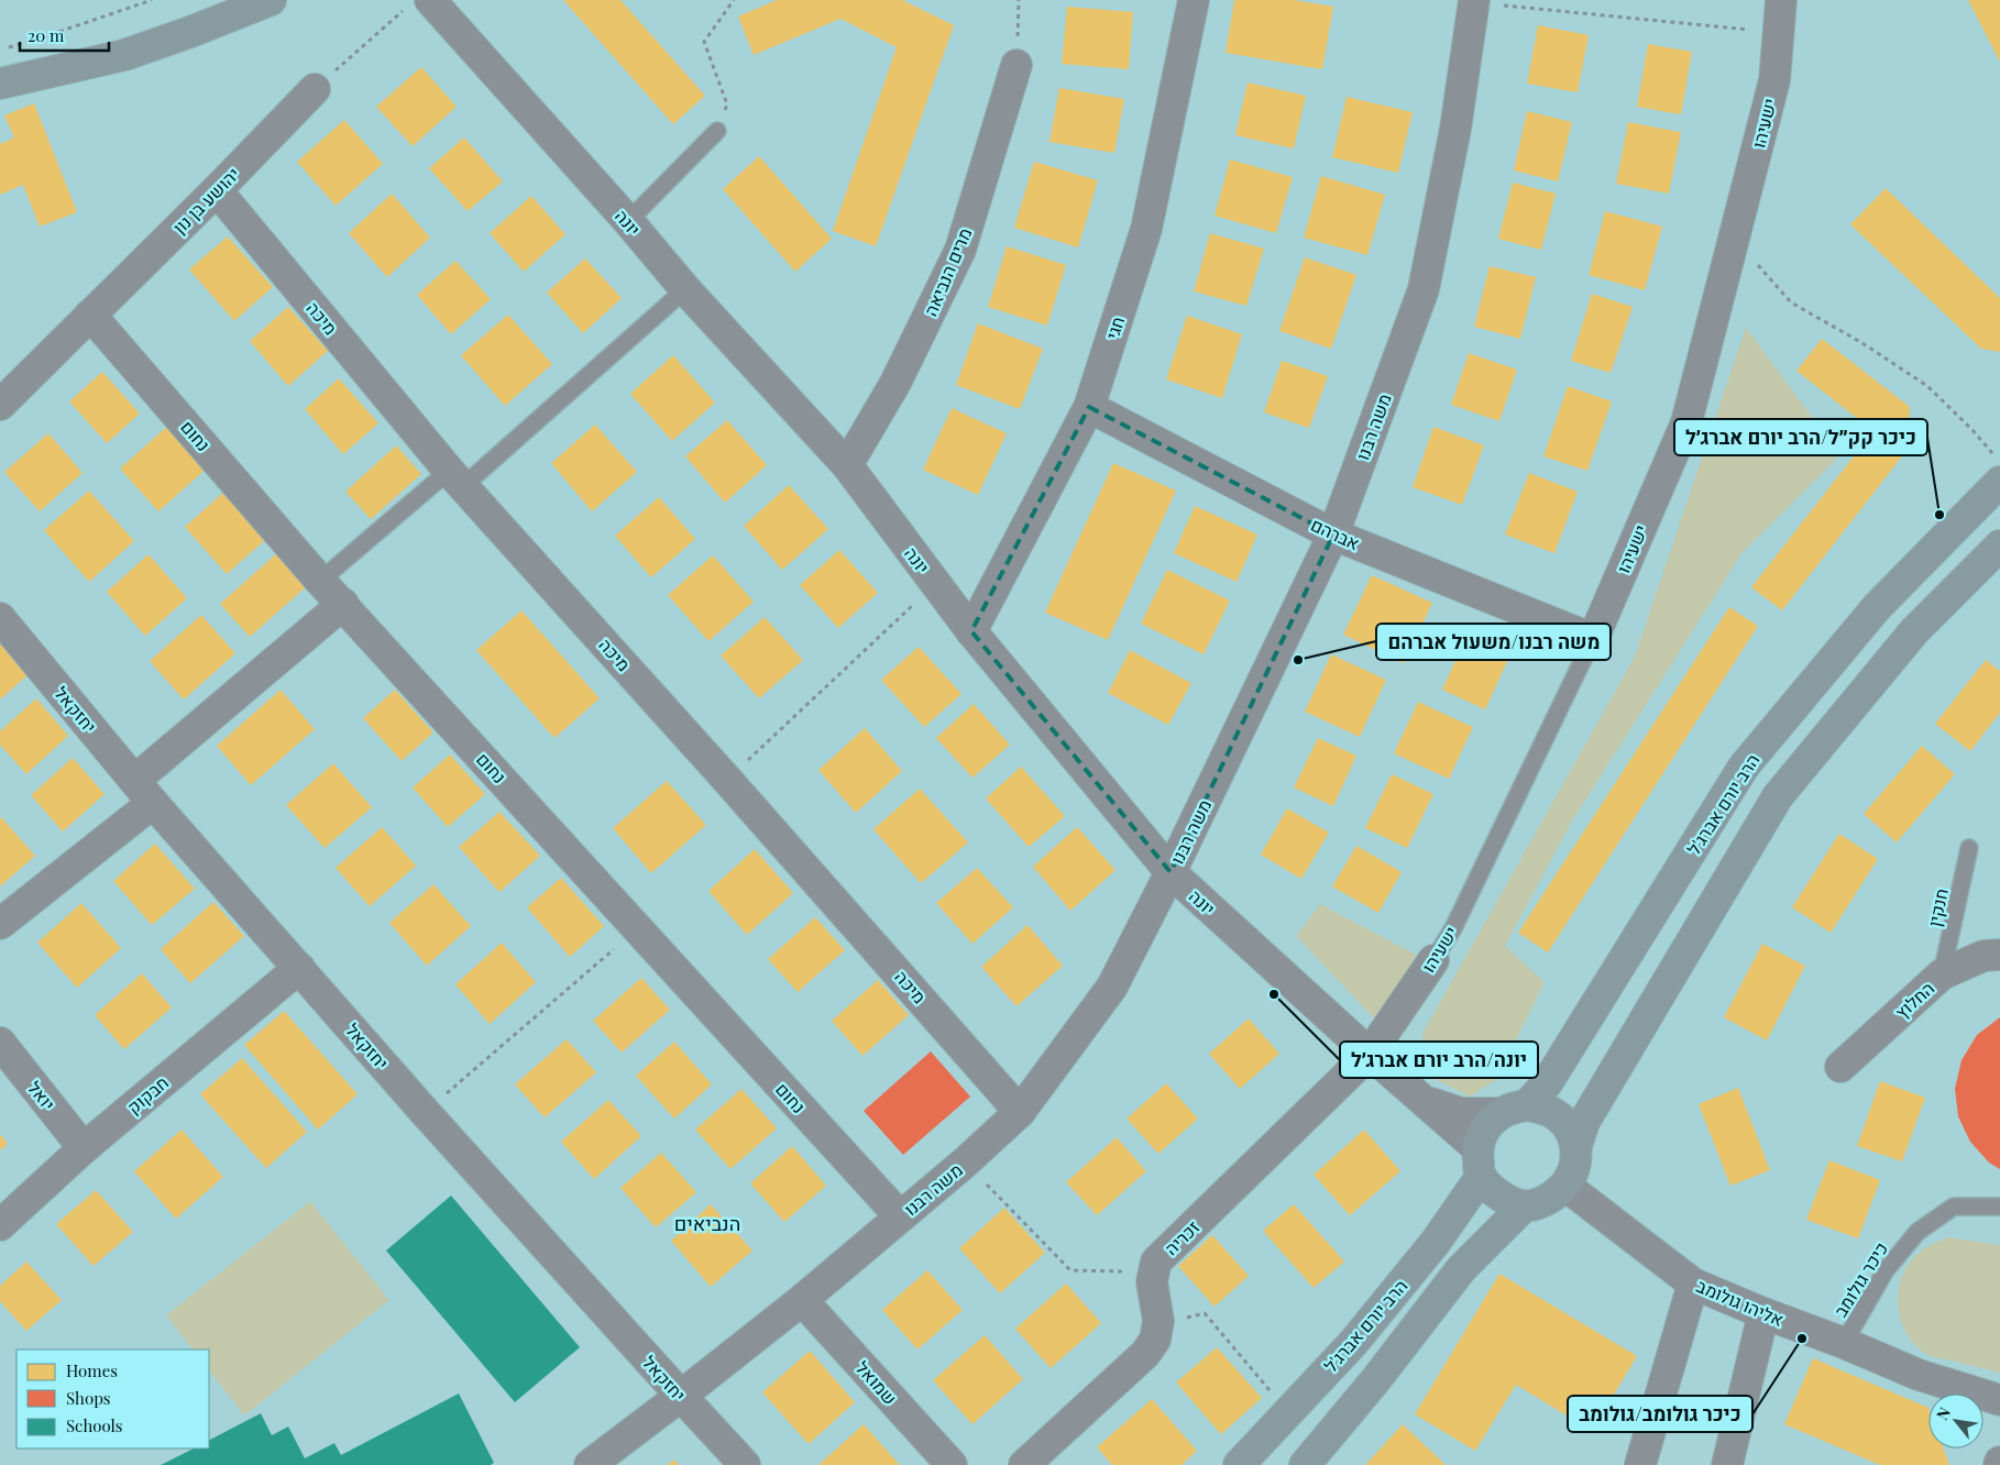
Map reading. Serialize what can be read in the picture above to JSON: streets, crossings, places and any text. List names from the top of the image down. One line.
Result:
{"streets":{"street":["ישעיהו","יהושע בן נון","יונה","מרים הנביאה","מיכה","חגי","משה רבנו","נחום","אברהם","יחזקאל","הרב יורם אברג'ל","החלוץ","חבקוק","יואל","זכריה","אליהו גולומב","שמואל"],"lane":["חנקין","כיכר גולומב"]},"crossings":[["ישעיהו","יונה"],["ישעיהו","אברהם"],["ישעיהו","זכריה"],["יהושע בן נון","מיכה"],["יהושע בן נון","נחום"],["יונה","מרים הנביאה"],["יונה","חגי"],["יונה","משה רבנו"],["יונה","הרב יורם אברג'ל"],["יונה","זכריה"],["יונה","אליהו גולומב"],["מיכה","משה רבנו"],["חגי","אברהם"],["משה רבנו","נחום"],["משה רבנו","אברהם"],["משה רבנו","יחזקאל"],["משה רבנו","שמואל"],["יחזקאל","חבקוק"],["הרב יורם אברג'ל","אליהו גולומב"],["חנקין","החלוץ"],["חבקוק","יואל"],["כיכר גולומב","אליהו גולומב"]],"districts":["הנביאים"],"places":["כיכר קק״ל/הרב יורם אברג׳ל","משה רבנו/משעול אברהם","יונה/הרב יורם אברג׳ל","כיכר גולומב/גולומב"],"legend":["Homes","Shops","Schools"],"scale_bar":"20 m","north":"top left"}
